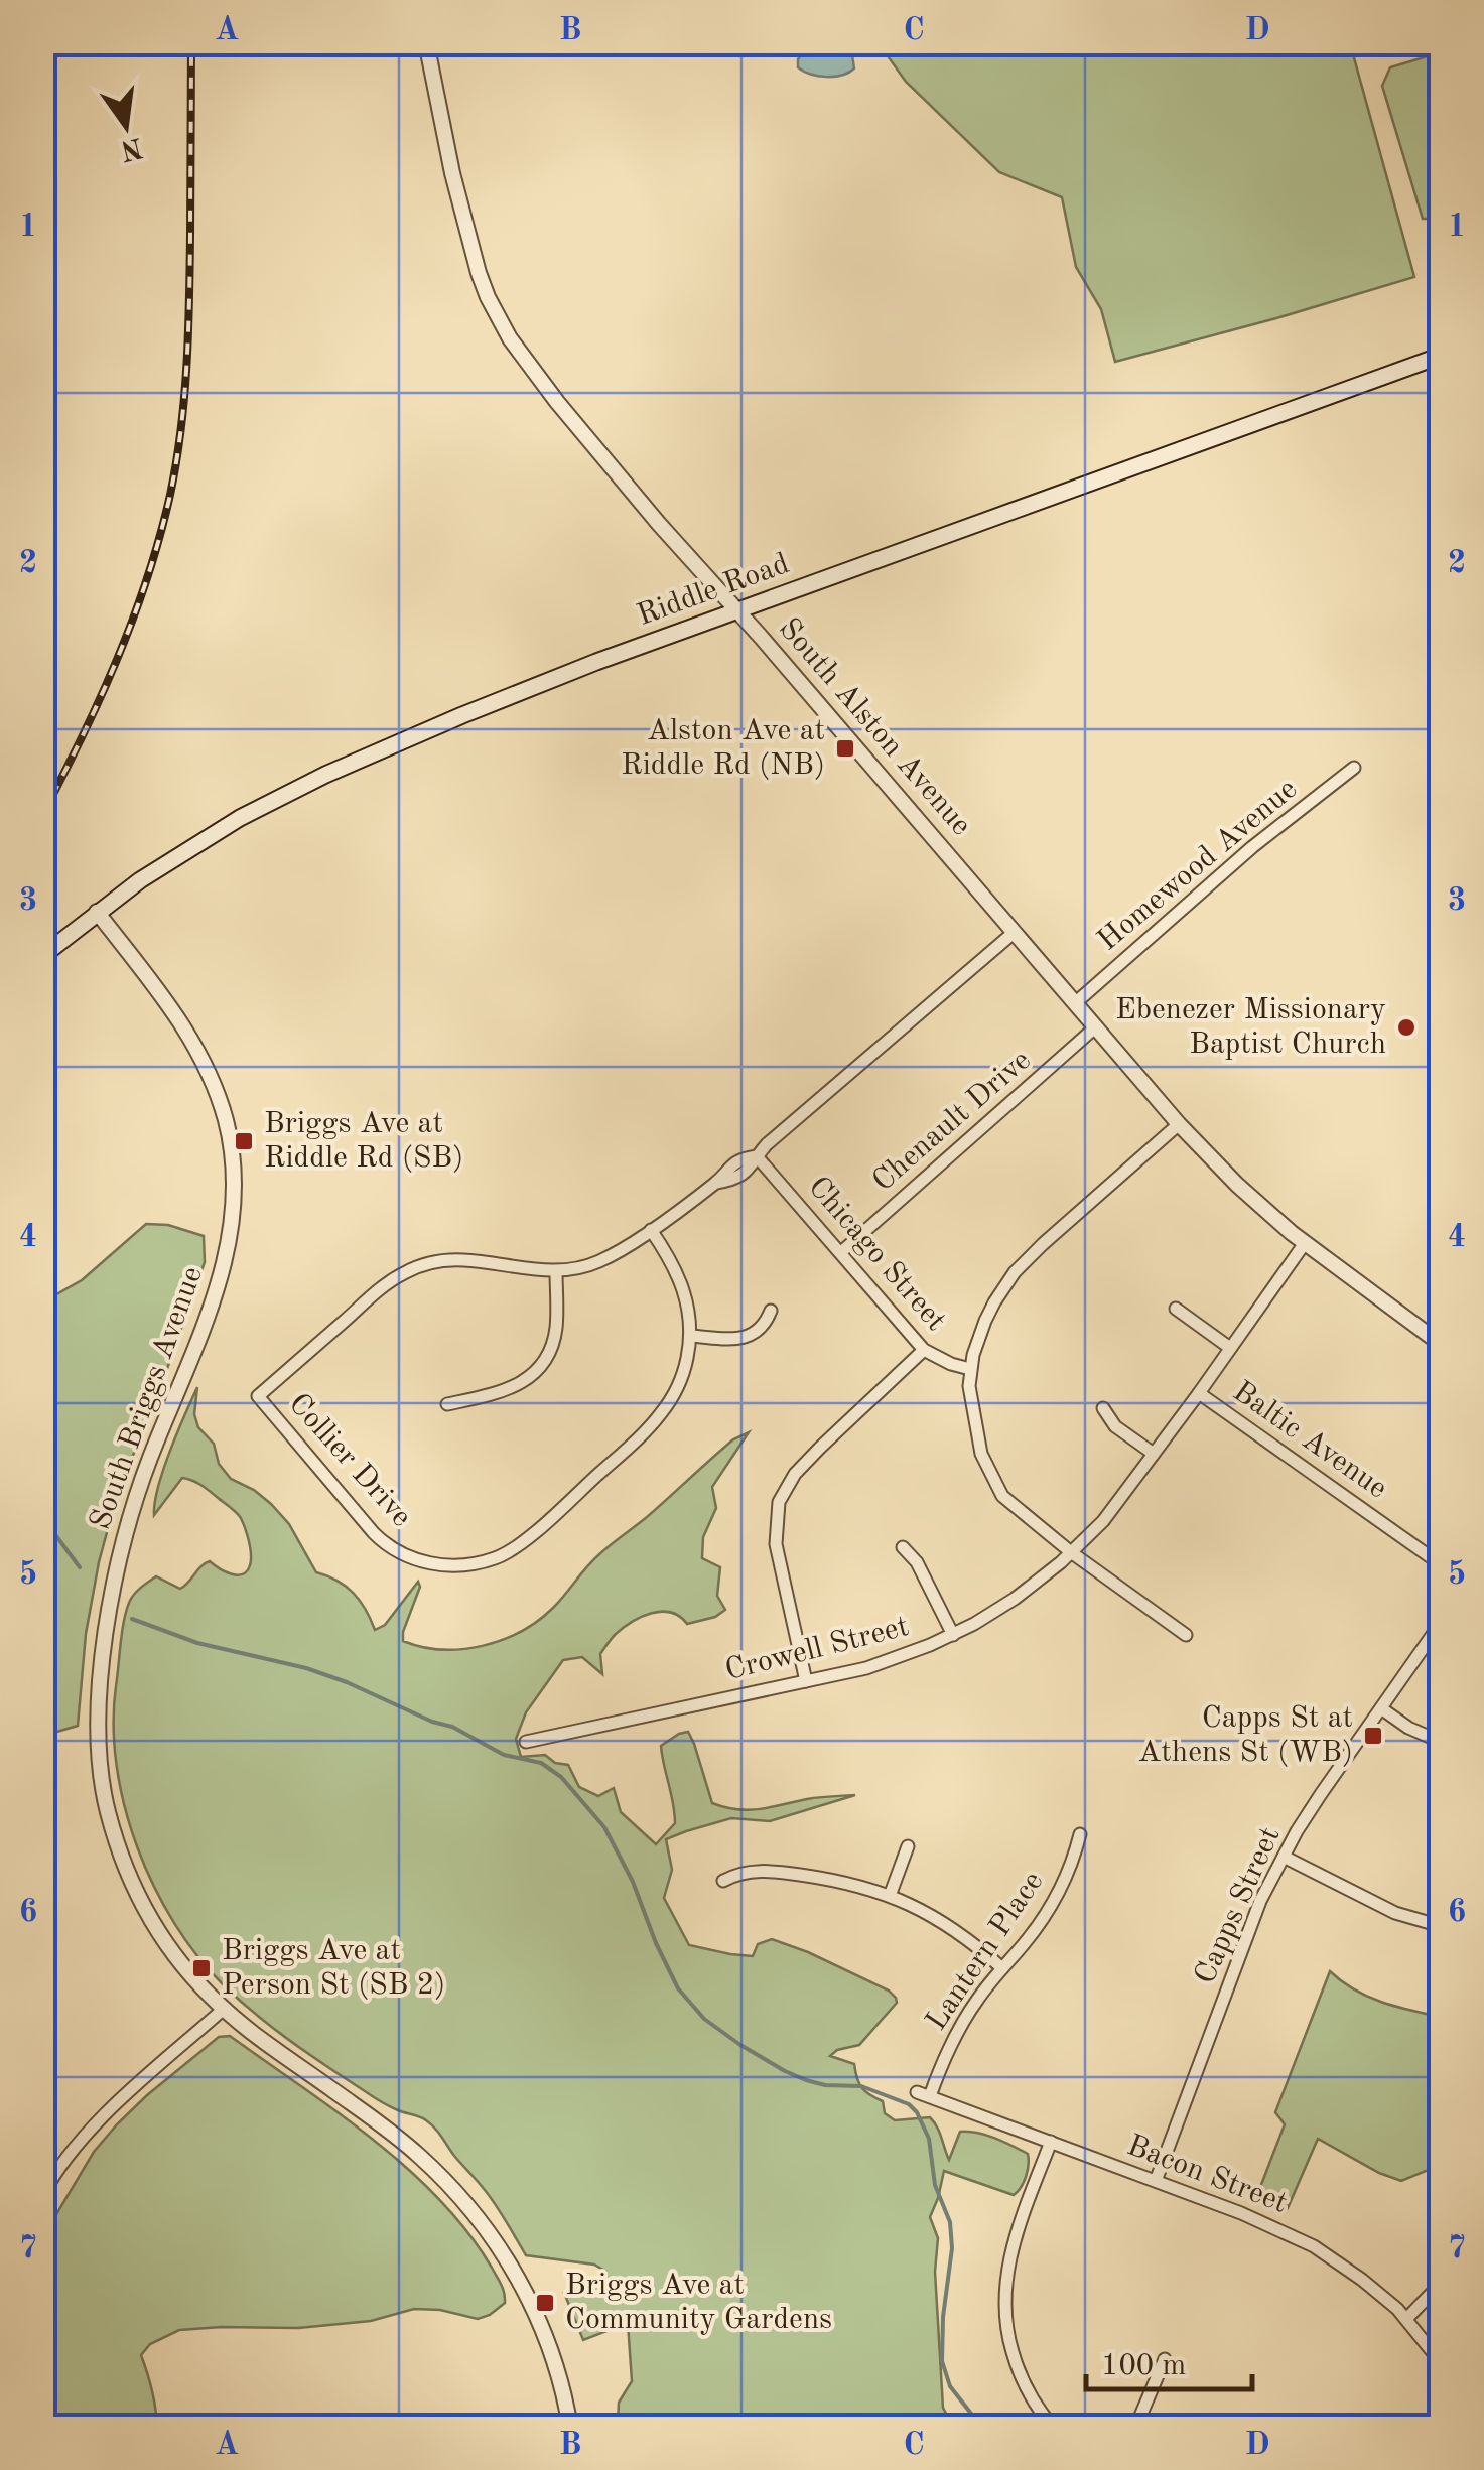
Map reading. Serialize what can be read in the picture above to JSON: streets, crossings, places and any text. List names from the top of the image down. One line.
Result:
{"streets":{"main road":["Riddle Road"],"street":["South Alston Avenue","Homewood Avenue","Chenault Drive","Chicago Street","South Briggs Avenue","Baltic Avenue","Collier Drive","Crowell Street","Capps Street","Lantern Place","Bacon Street"]},"crossings":[["Riddle Road","South Alston Avenue"],["Riddle Road","South Briggs Avenue"],["South Alston Avenue","Homewood Avenue"],["South Alston Avenue","Chenault Drive"],["South Alston Avenue","Collier Drive"],["South Alston Avenue","Crowell Street"],["Chenault Drive","Chicago Street"],["Chicago Street","Collier Drive"],["Baltic Avenue","Crowell Street"],["Capps Street","Bacon Street"],["Lantern Place","Bacon Street"]],"places":{"transit":["Alston Ave at Riddle Rd (NB)","Briggs Ave at Riddle Rd (SB)","Capps St at Athens St (WB)","Briggs Ave at Person St (SB 2)","Briggs Ave at Community Gardens"],"other":["Ebenezer Missionary Baptist Church"]},"scale_bar":"100 m","north":"bottom","grid":{"columns":["A","B","C","D"],"rows":["1","2","3","4","5","6","7"]}}
